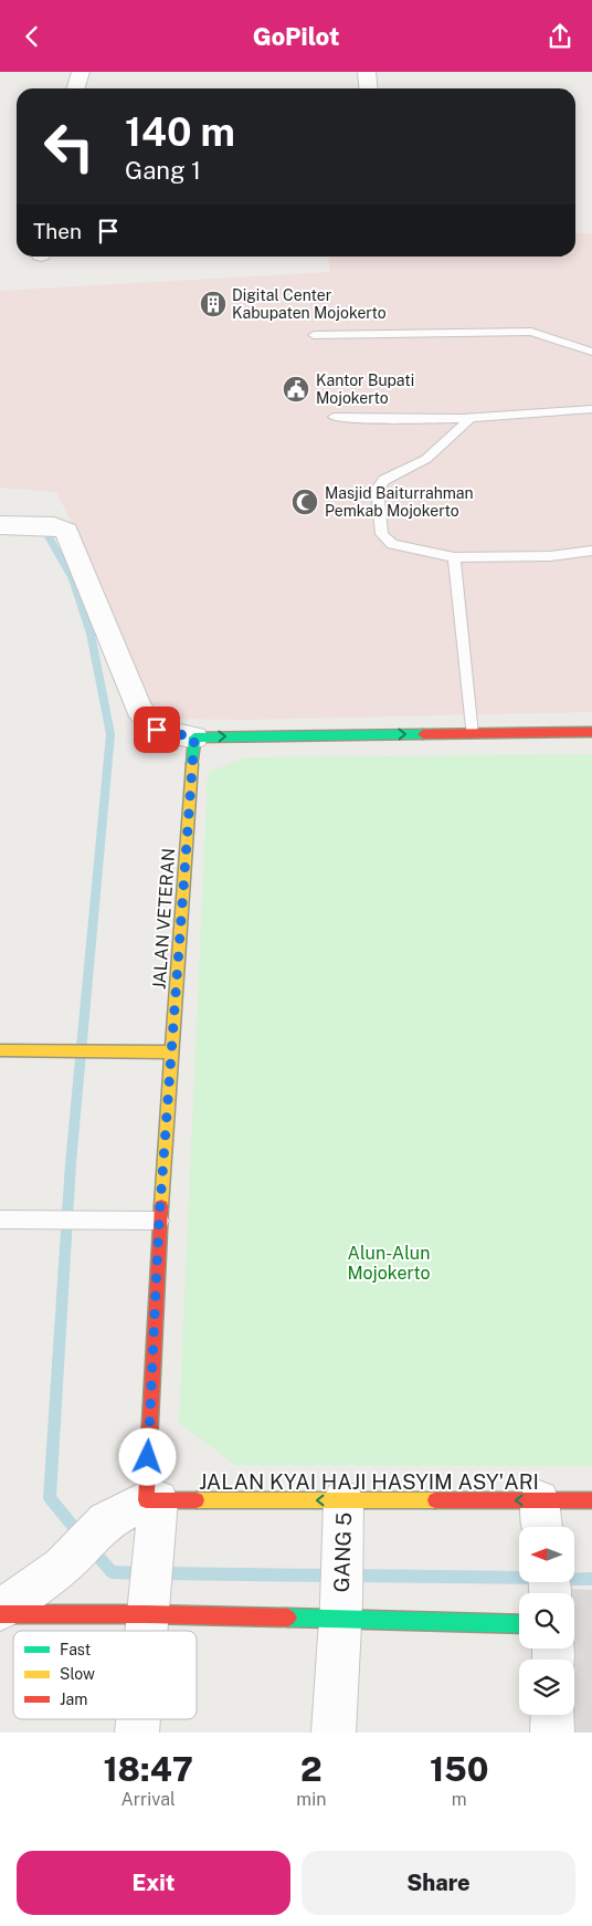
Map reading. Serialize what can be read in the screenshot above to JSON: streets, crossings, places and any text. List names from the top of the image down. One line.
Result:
{"streets":{"street":["JALAN VETERAN","JALAN KYAI HAJI HASYIM ASY'ARI","GANG 5"]},"crossings":[["JALAN VETERAN","JALAN KYAI HAJI HASYIM ASY'ARI"],["JALAN KYAI HAJI HASYIM ASY'ARI","GANG 5"]],"parks":["Alun-Alun Mojokerto"],"places":{"building":["Digital Center Kabupaten Mojokerto"],"public building":["Kantor Bupati Mojokerto"],"mosque":["Masjid Baiturrahman Pemkab Mojokerto"]},"legend":["Fast","Slow","Jam"],"north":"left","page":{"header":"GoPilot","turn":["140 m","Gang 1"],"then":"Then","eta":["18:47","Arrival","2","min","150","m"],"buttons":["Exit","Share"]}}
